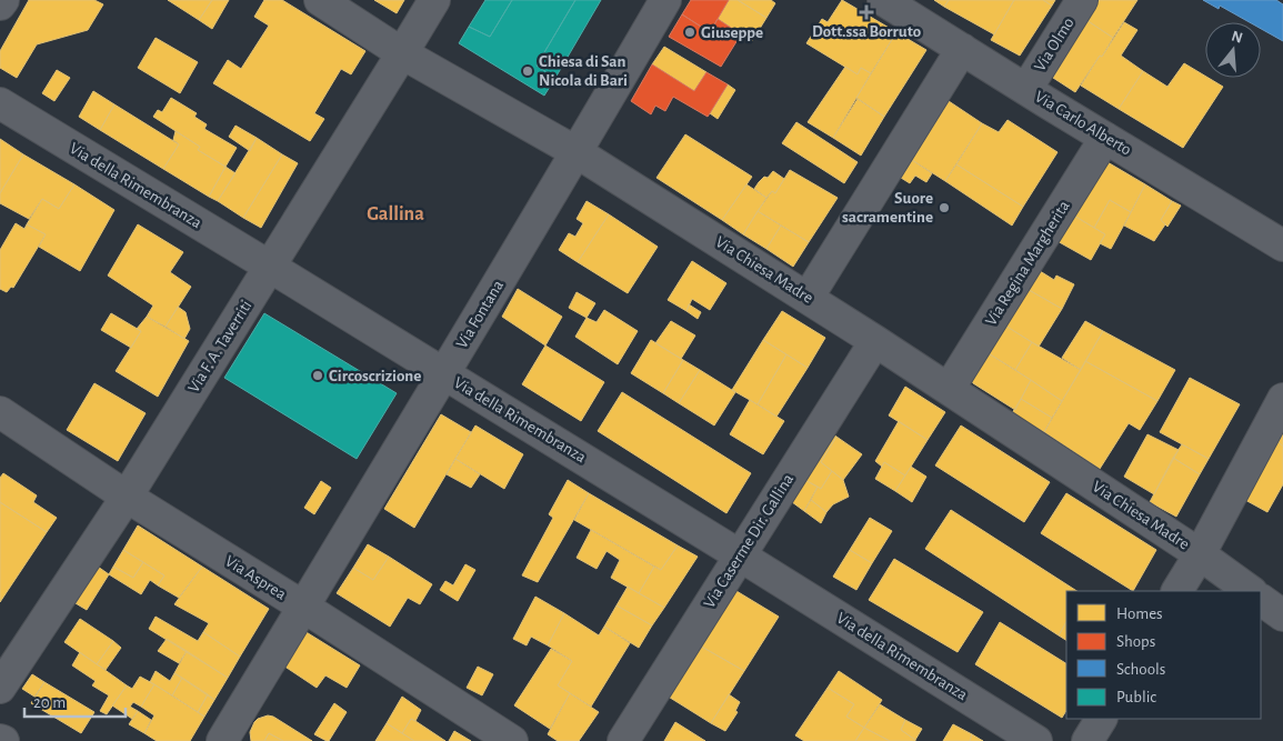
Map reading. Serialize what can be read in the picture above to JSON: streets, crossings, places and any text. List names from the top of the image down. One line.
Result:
{"streets":{"street":["Via Olmo","Via Carlo Alberto","Via della Rimembranza","Via Regina Margherita","Via Chiesa Madre","Via Fontana","Via F. A. Taverriti","Via Caserme Dir. Gallina","Via Asprea"]},"crossings":[["Via Olmo","Via Carlo Alberto"],["Via Carlo Alberto","Via Regina Margherita"],["Via della Rimembranza","Via Fontana"],["Via della Rimembranza","Via F. A. Taverriti"],["Via della Rimembranza","Via Caserme Dir. Gallina"],["Via Regina Margherita","Via Chiesa Madre"],["Via Chiesa Madre","Via Fontana"],["Via Chiesa Madre","Via F. A. Taverriti"],["Via Chiesa Madre","Via Caserme Dir. Gallina"],["Via Fontana","Via Asprea"],["Via F. A. Taverriti","Via Asprea"]],"districts":["Gallina"],"places":{"health":["Dott.ssa Borruto"],"other":["Giuseppe","Chiesa di San Nicola di Bari","Suore sacramentine","Circoscrizione"]},"legend":["Homes","Shops","Schools","Public"],"scale_bar":"20 m","north":"top"}
